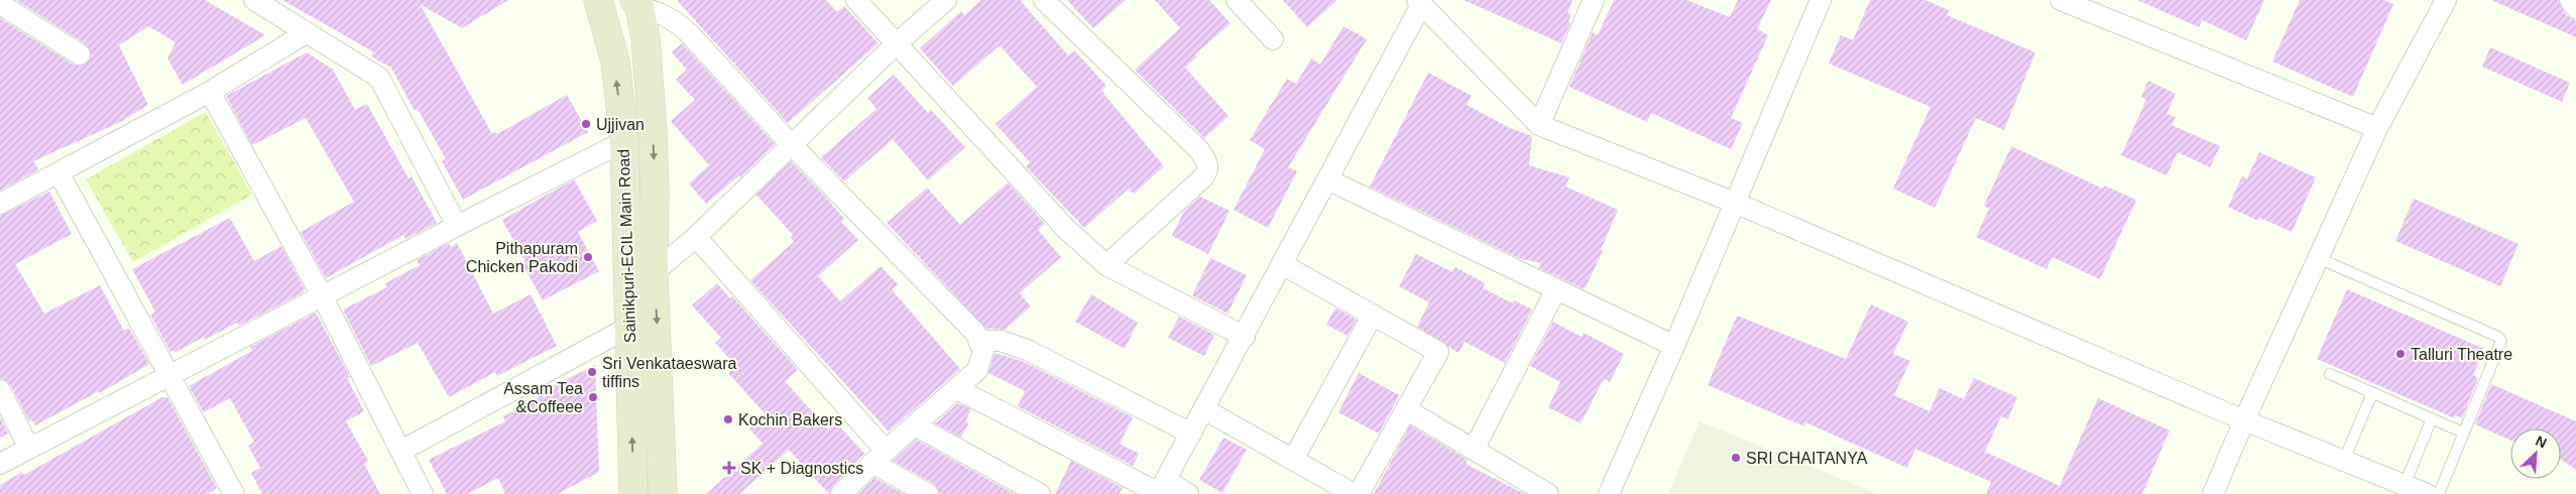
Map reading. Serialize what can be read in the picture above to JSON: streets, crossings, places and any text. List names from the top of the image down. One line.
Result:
{"streets":{"main road":["Sainikpuri-ECIL Main Road"]},"places":{"other":["Ujjivan","Pithapuram Chicken Pakodi","Talluri Theatre","Sri Venkataeswara tiffins","Assam Tea &Coffeee","Kochin Bakers","SRI CHAITANYA"],"health":["SK + Diagnostics"]},"north":"top right"}
